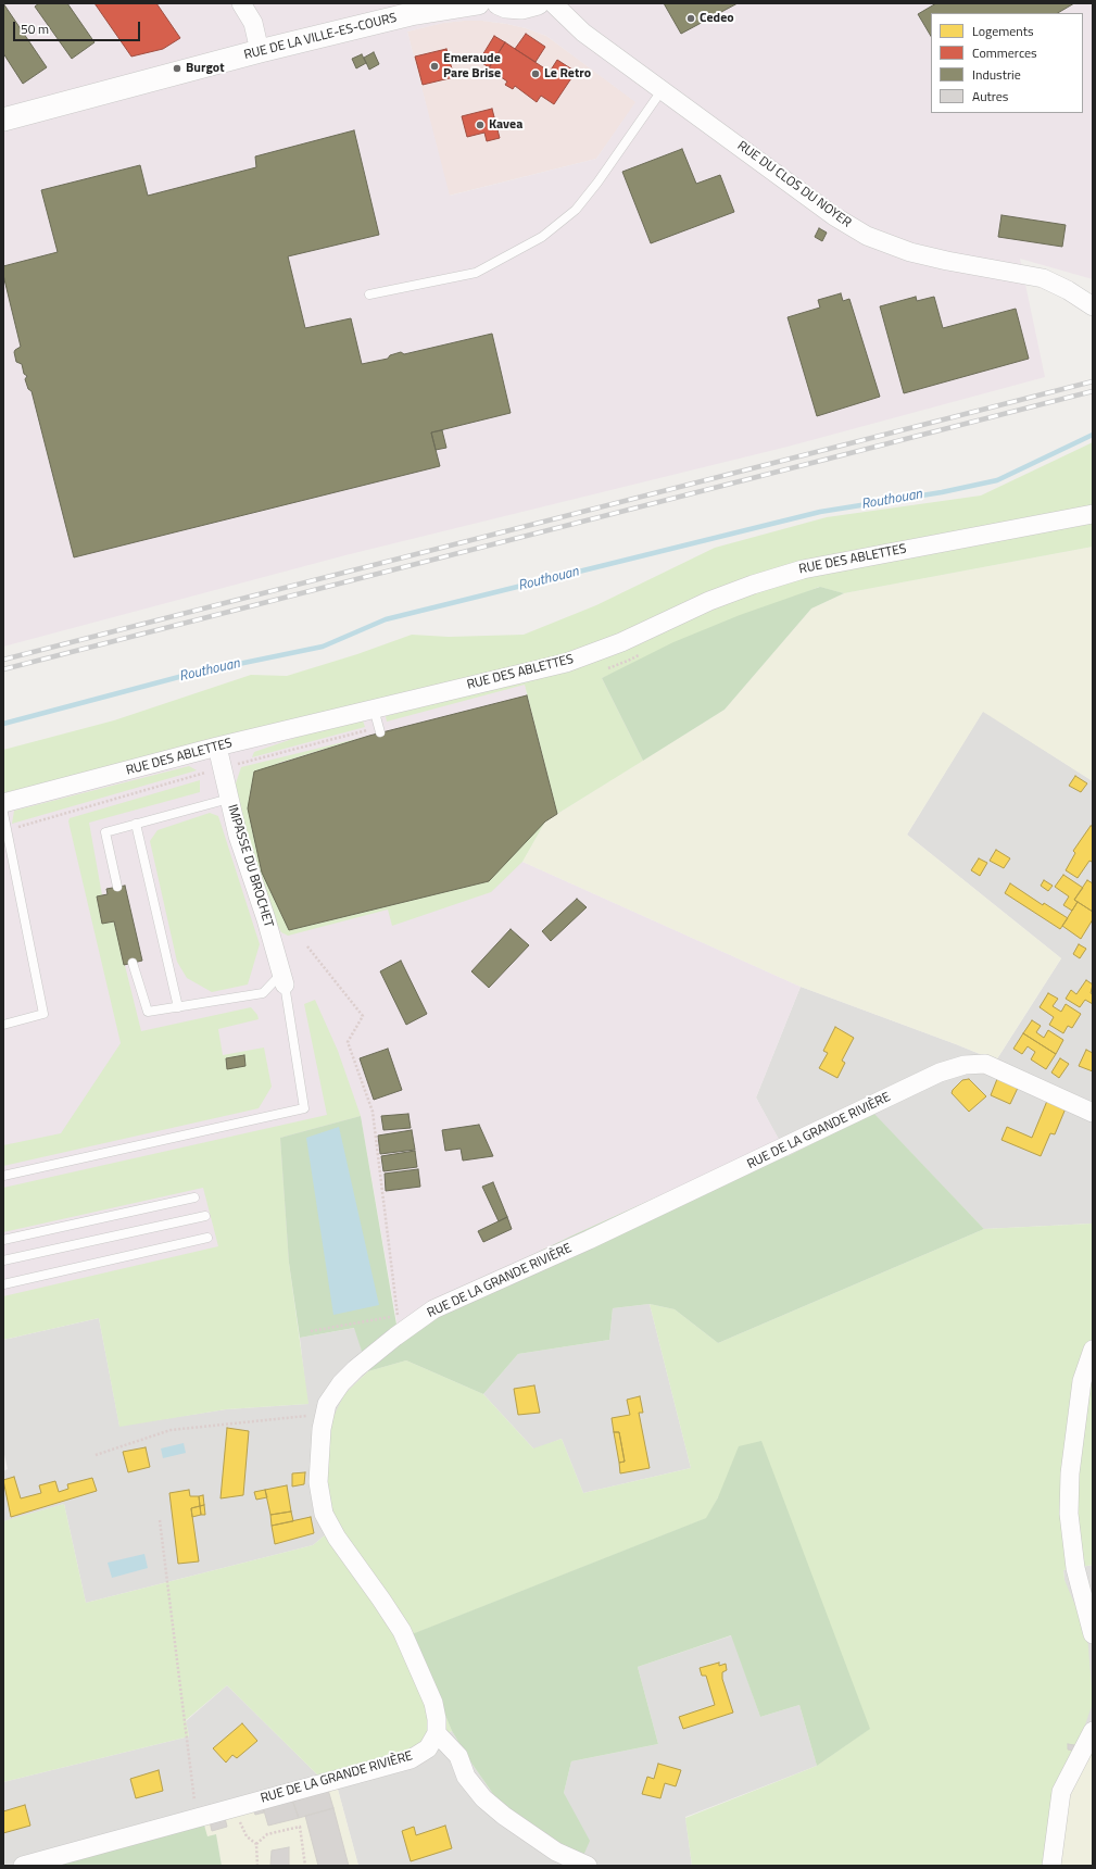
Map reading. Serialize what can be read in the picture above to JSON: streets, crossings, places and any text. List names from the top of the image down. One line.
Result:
{"streets":{"street":["RUE DE LA VILLE-ES-COURS","RUE DU CLOS DU NOYER","RUE DES ABLETTES","IMPASSE DU BROCHET","RUE DE LA GRANDE RIVIÈRE"]},"crossings":[["RUE DES ABLETTES","IMPASSE DU BROCHET"]],"water":["Routhouan"],"places":["Cedeo","Emeraude Pare Brise","Burgot","Le Retro","Kavea"],"legend":["Logements","Commerces","Industrie","Autres"],"scale_bar":"50 m"}
